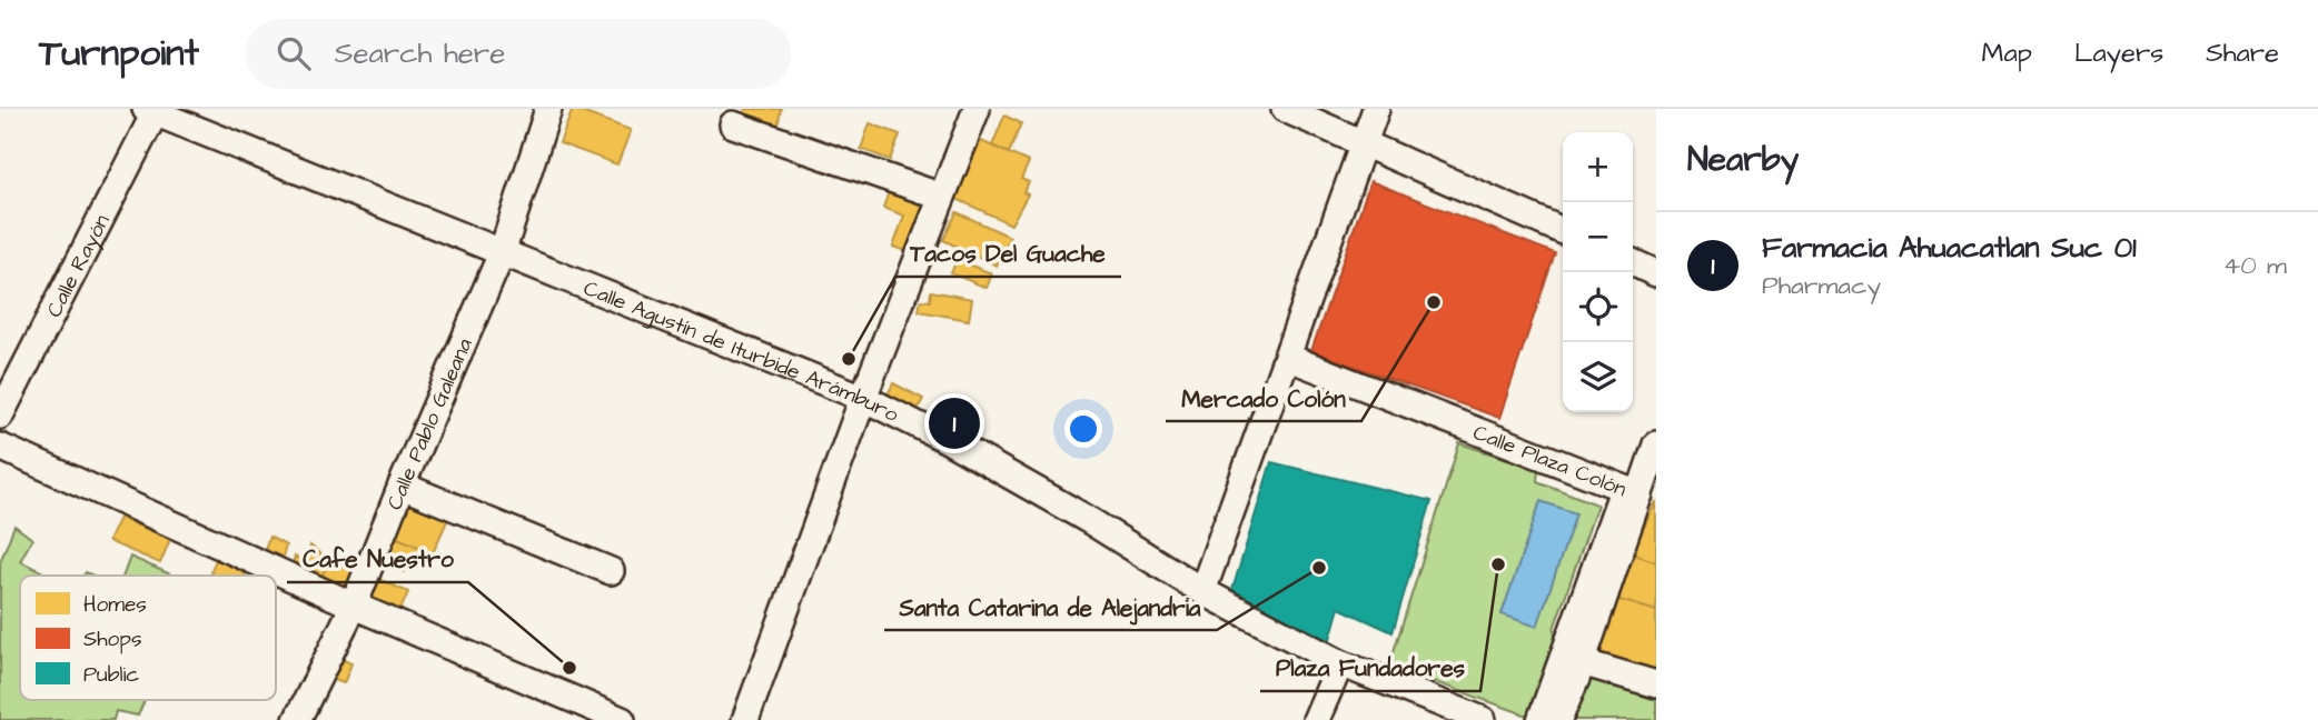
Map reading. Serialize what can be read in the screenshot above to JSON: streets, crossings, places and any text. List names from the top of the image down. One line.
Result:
{"streets":{"street":["Calle Rayón","Calle Agustín de Iturbide Arámburo","Calle Pablo Galeana","Calle Plaza Colón"]},"crossings":[["Calle Rayón","Calle Agustín de Iturbide Arámburo"],["Calle Agustín de Iturbide Arámburo","Calle Pablo Galeana"]],"places":["Mercado Colón","Tacos Del Guache","Plaza Fundadores","Santa Catarina de Alejandria","Cafe Nuestro"],"legend":["Homes","Shops","Public"],"page":{"header":"Turnpoint","search":"Search here","nav":["Map","Layers","Share"],"heading":"Nearby","map_buttons":["+","−"],"list":[{"mark":"1","name":"Farmacia Ahuacatlan Suc 01","note":"Pharmacy","value":"40 m"}],"pins":"1"}}
